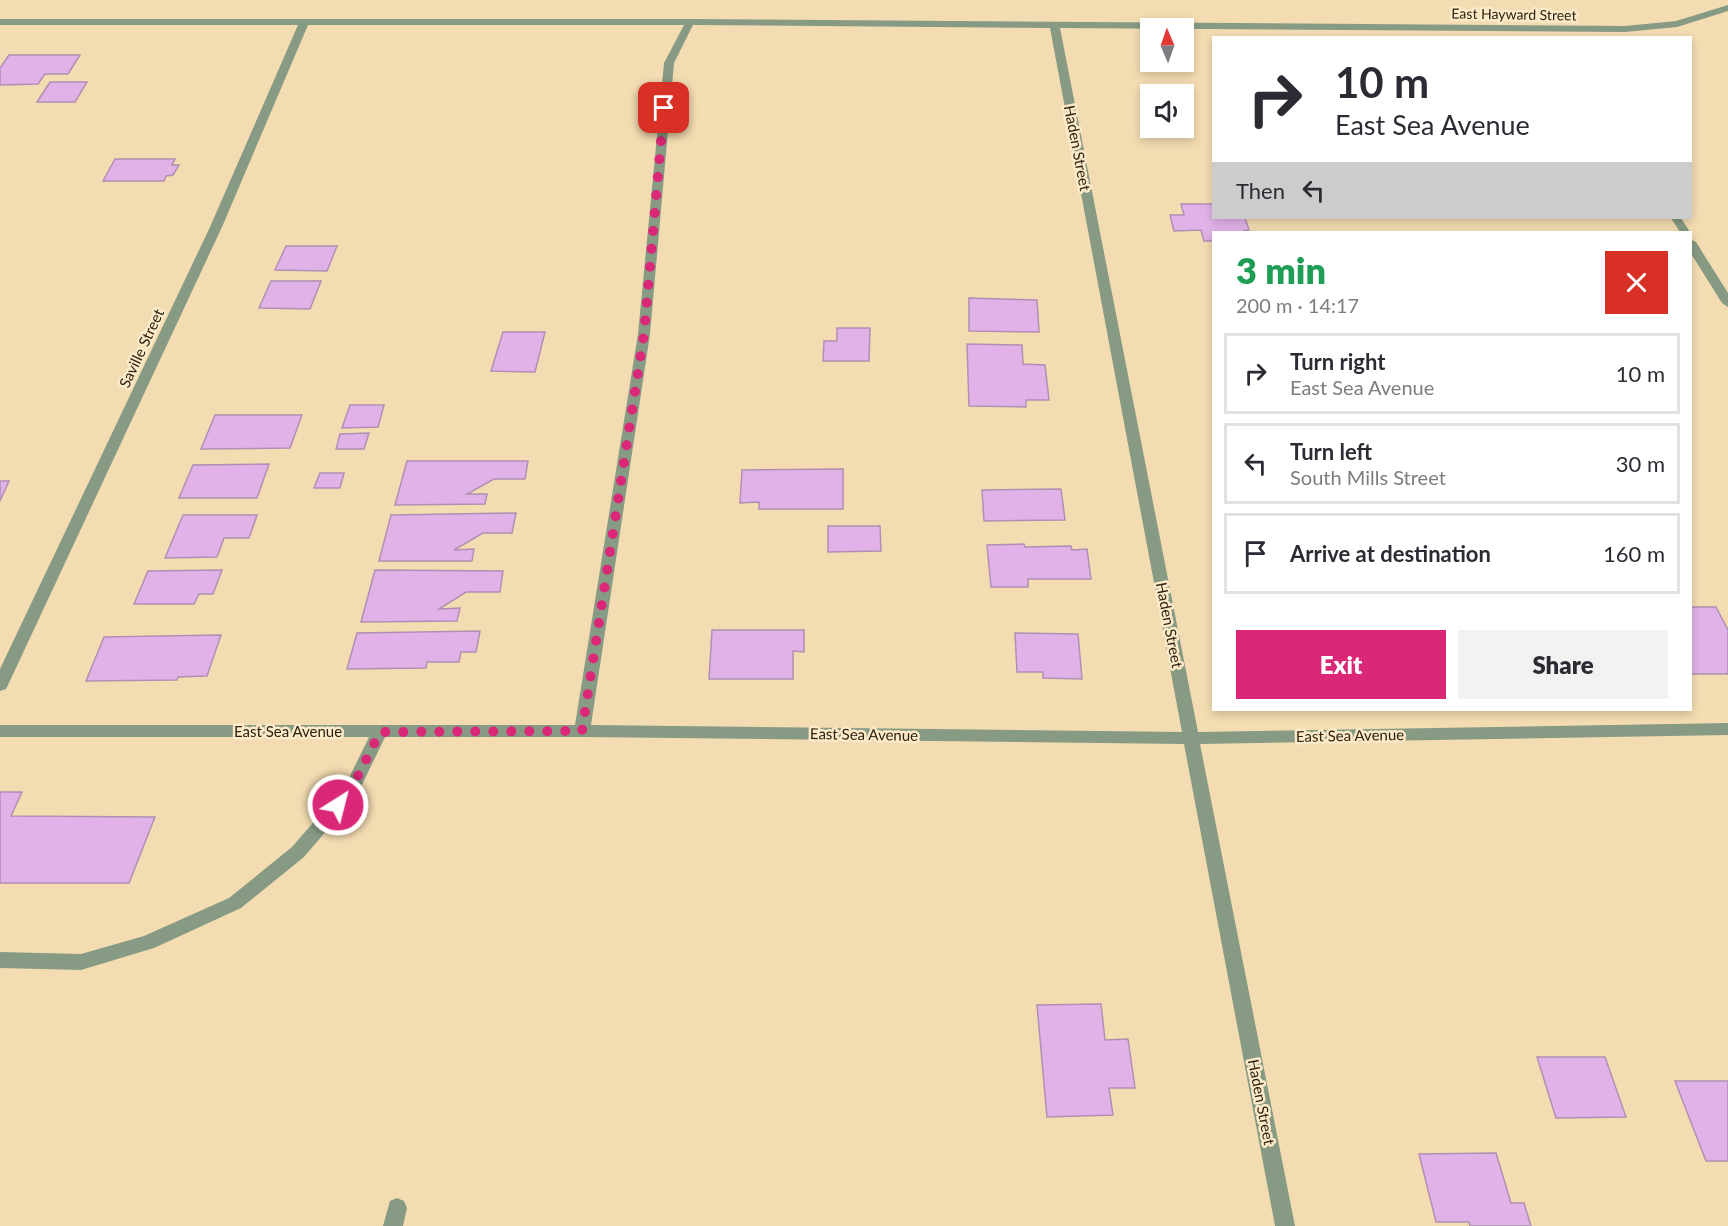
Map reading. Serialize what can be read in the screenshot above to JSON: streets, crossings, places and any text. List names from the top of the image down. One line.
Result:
{"streets":{"street":["East Hayward Street","Haden Street","Saville Street","East Sea Avenue"]},"crossings":[["East Hayward Street","Haden Street"],["East Hayward Street","Saville Street"],["Haden Street","East Sea Avenue"]],"north":"top","page":{"turn":["10 m","East Sea Avenue"],"then":"Then","heading":["3 min","200 m · 14:17"],"list":[{"name":"Turn right","note":"East Sea Avenue","value":"10 m"},{"name":"Turn left","note":"South Mills Street","value":"30 m"},{"name":"Arrive at destination","value":"160 m"}],"buttons":["Exit","Share"]}}
